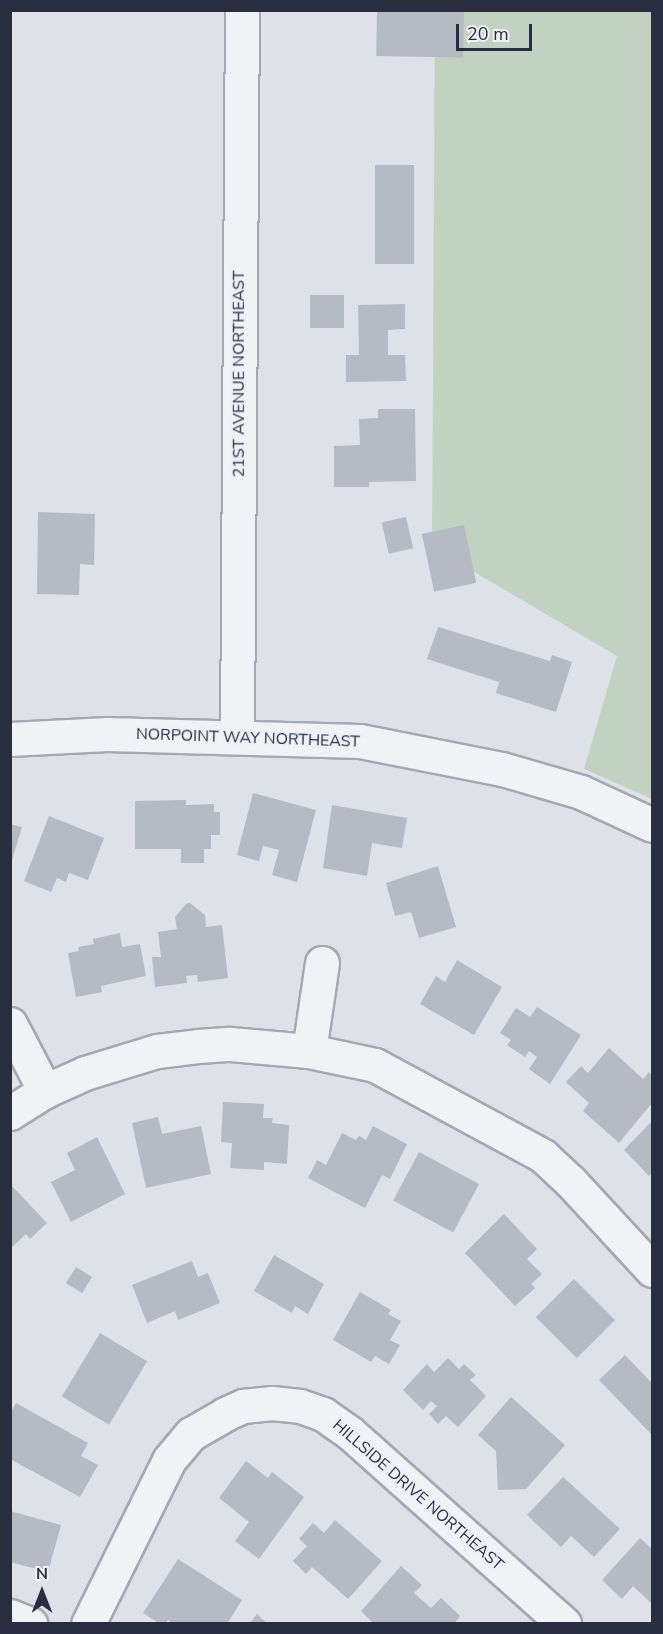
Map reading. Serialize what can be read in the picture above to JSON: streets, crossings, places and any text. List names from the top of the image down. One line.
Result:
{"streets":{"street":["21ST AVENUE NORTHEAST","NORPOINT WAY NORTHEAST","HILLSIDE DRIVE NORTHEAST"]},"crossings":[["21ST AVENUE NORTHEAST","NORPOINT WAY NORTHEAST"]],"scale_bar":"20 m","north":"top"}
